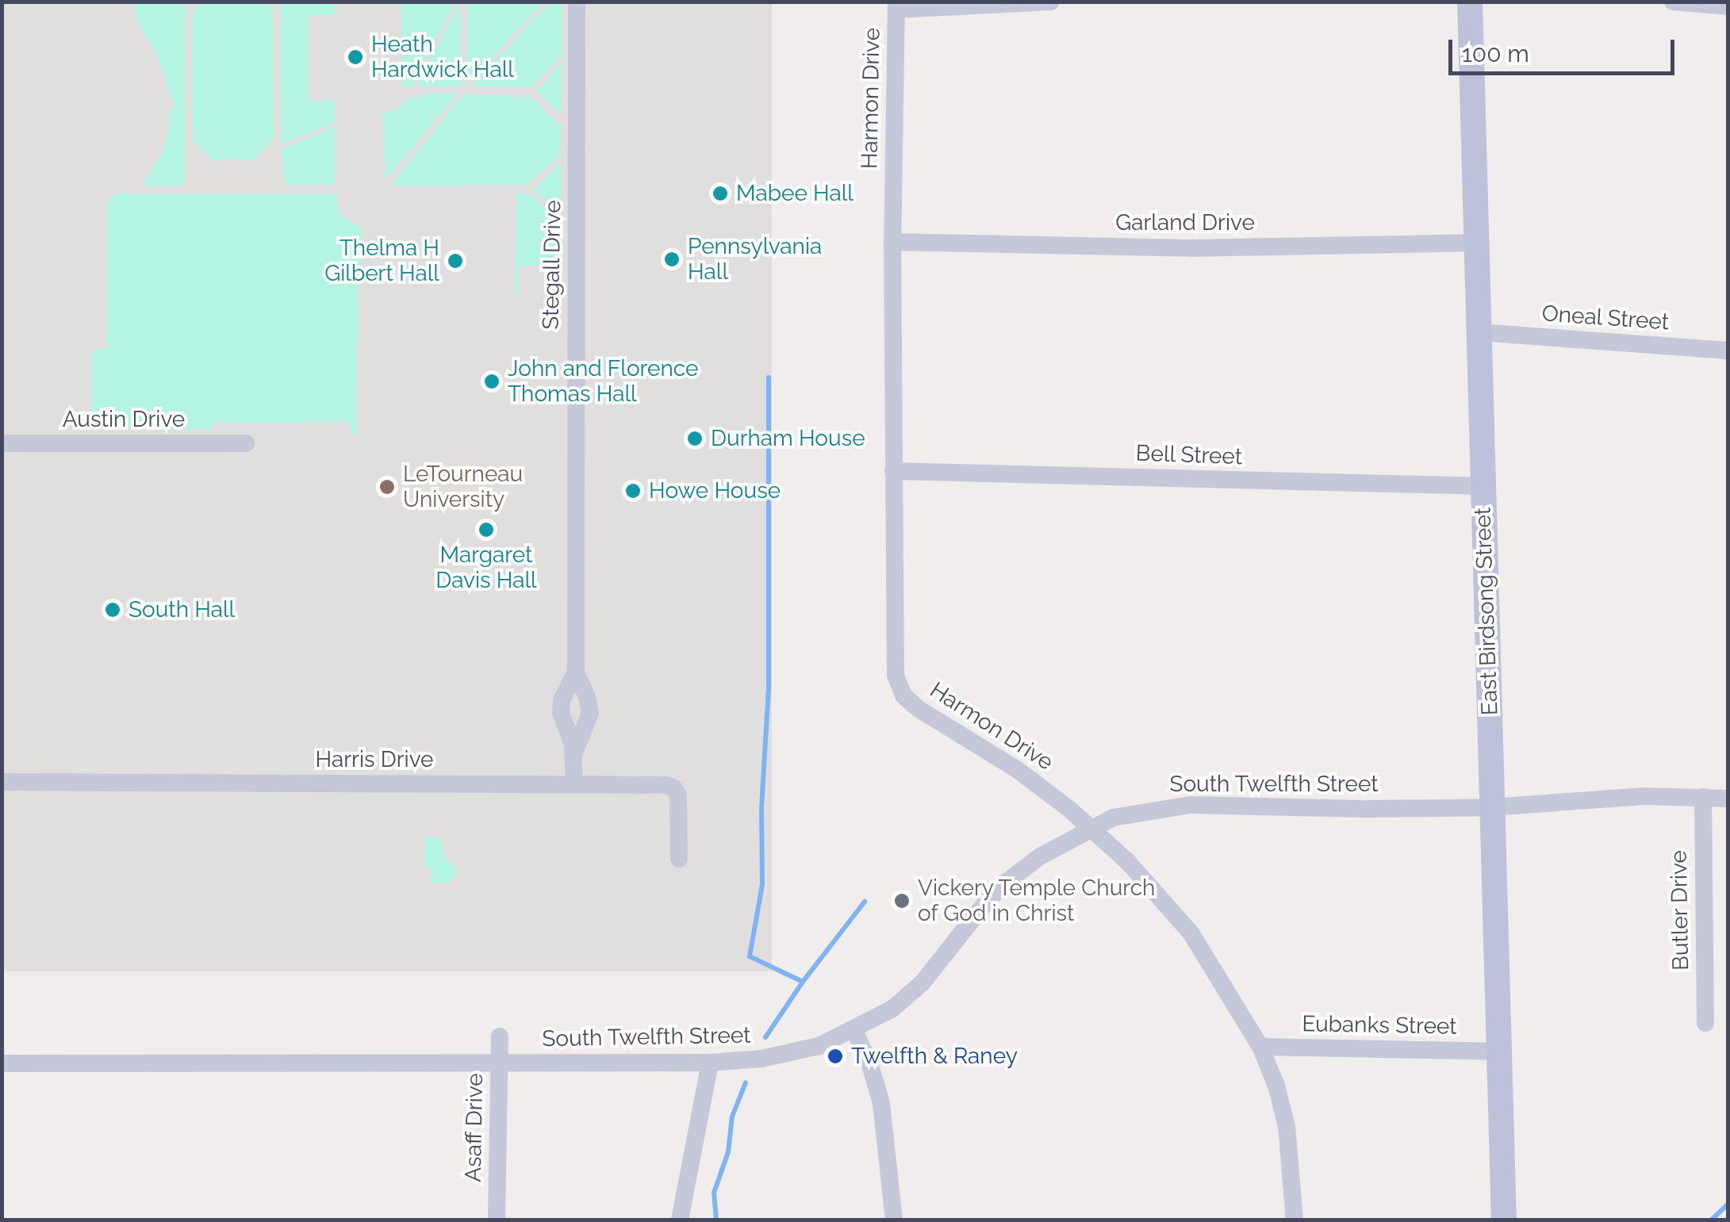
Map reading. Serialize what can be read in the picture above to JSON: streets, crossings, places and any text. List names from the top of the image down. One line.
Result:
{"streets":{"street":["Harmon Drive","Garland Drive","Stegall Drive","Oneal Street","Austin Drive","Bell Street","East Birdsong Street","Harris Drive","South Twelfth Street","Butler Drive","Eubanks Street","Asaff Drive"]},"crossings":[["Harmon Drive","Garland Drive"],["Harmon Drive","Bell Street"],["Harmon Drive","South Twelfth Street"],["Harmon Drive","Eubanks Street"],["Garland Drive","East Birdsong Street"],["Stegall Drive","Harris Drive"],["Oneal Street","East Birdsong Street"],["Bell Street","East Birdsong Street"],["East Birdsong Street","South Twelfth Street"],["East Birdsong Street","Eubanks Street"],["South Twelfth Street","Butler Drive"],["South Twelfth Street","Asaff Drive"]],"places":["Heath Hardwick Hall","Mabee Hall","Pennsylvania Hall","Thelma H Gilbert Hall","John and Florence Thomas Hall","Durham House","LeTourneau University","Howe House","Margaret Davis Hall","South Hall","Vickery Temple Church of God in Christ","Twelfth & Raney"],"scale_bar":"100 m"}
